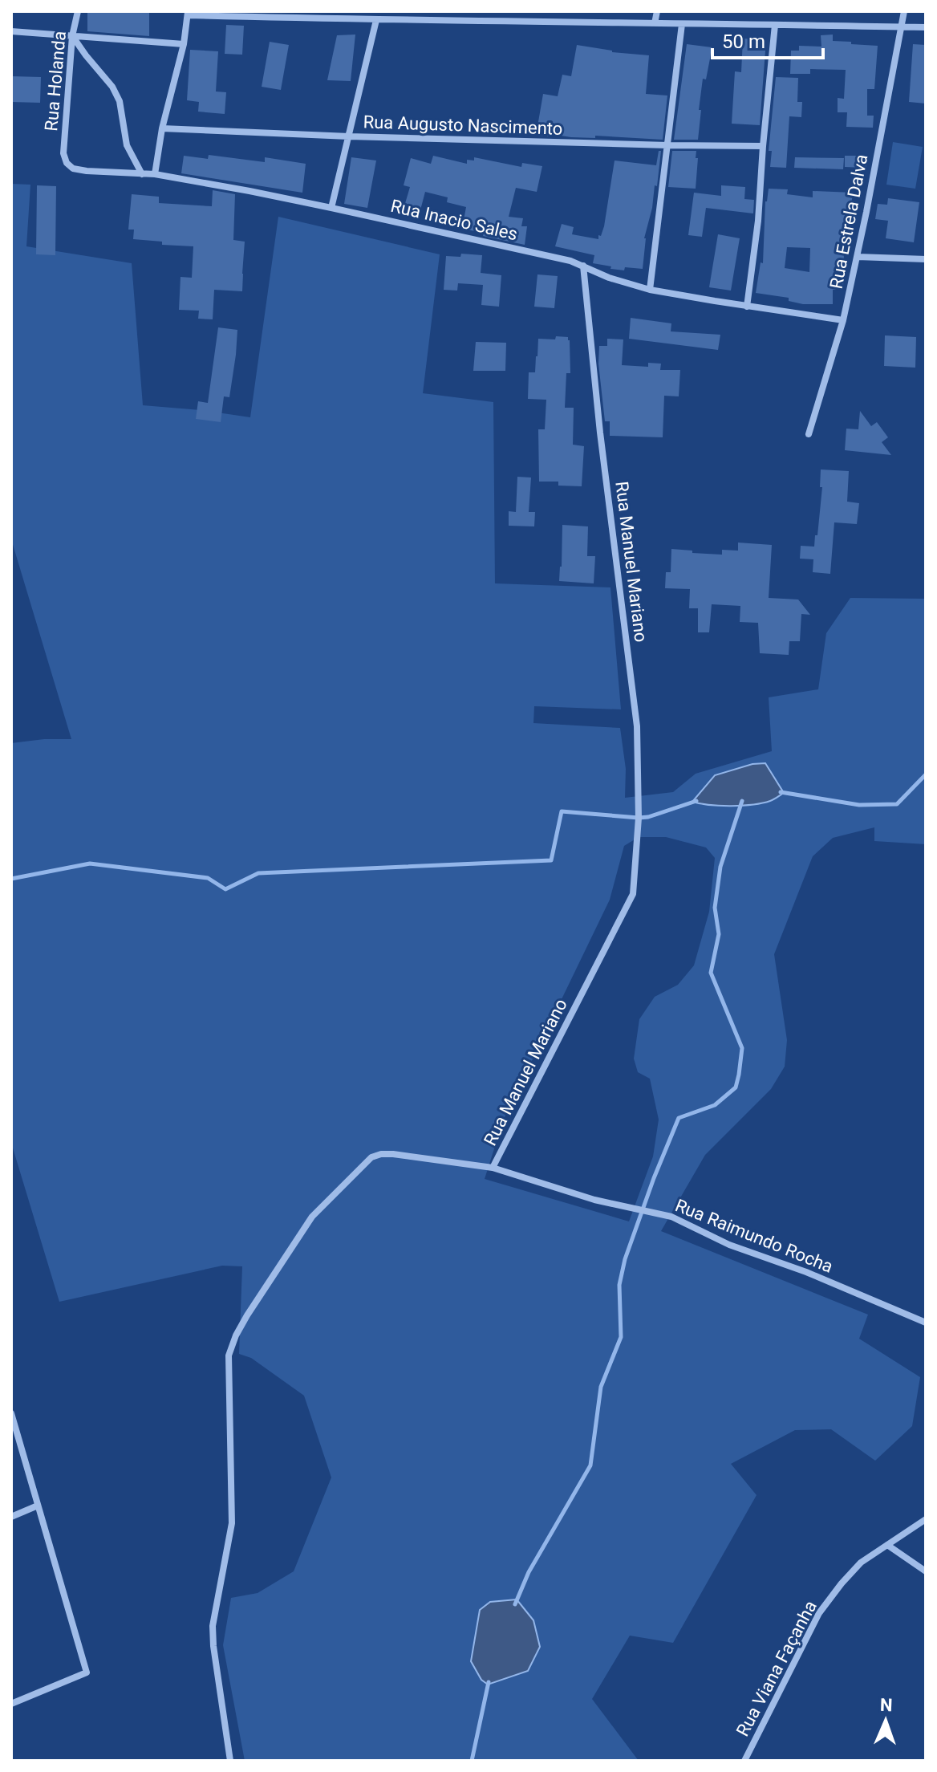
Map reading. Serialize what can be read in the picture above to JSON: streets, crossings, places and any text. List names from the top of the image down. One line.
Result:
{"streets":{"street":["Rua Holanda","Rua Augusto Nascimento","Rua Inacio Sales","Rua Estrela Dalva","Rua Manuel Mariano","Rua Raimundo Rocha","Rua Viana Façanha"]},"crossings":[["Rua Holanda","Rua Inacio Sales"],["Rua Inacio Sales","Rua Estrela Dalva"],["Rua Inacio Sales","Rua Manuel Mariano"],["Rua Manuel Mariano","Rua Raimundo Rocha"]],"scale_bar":"50 m","north":"top"}
